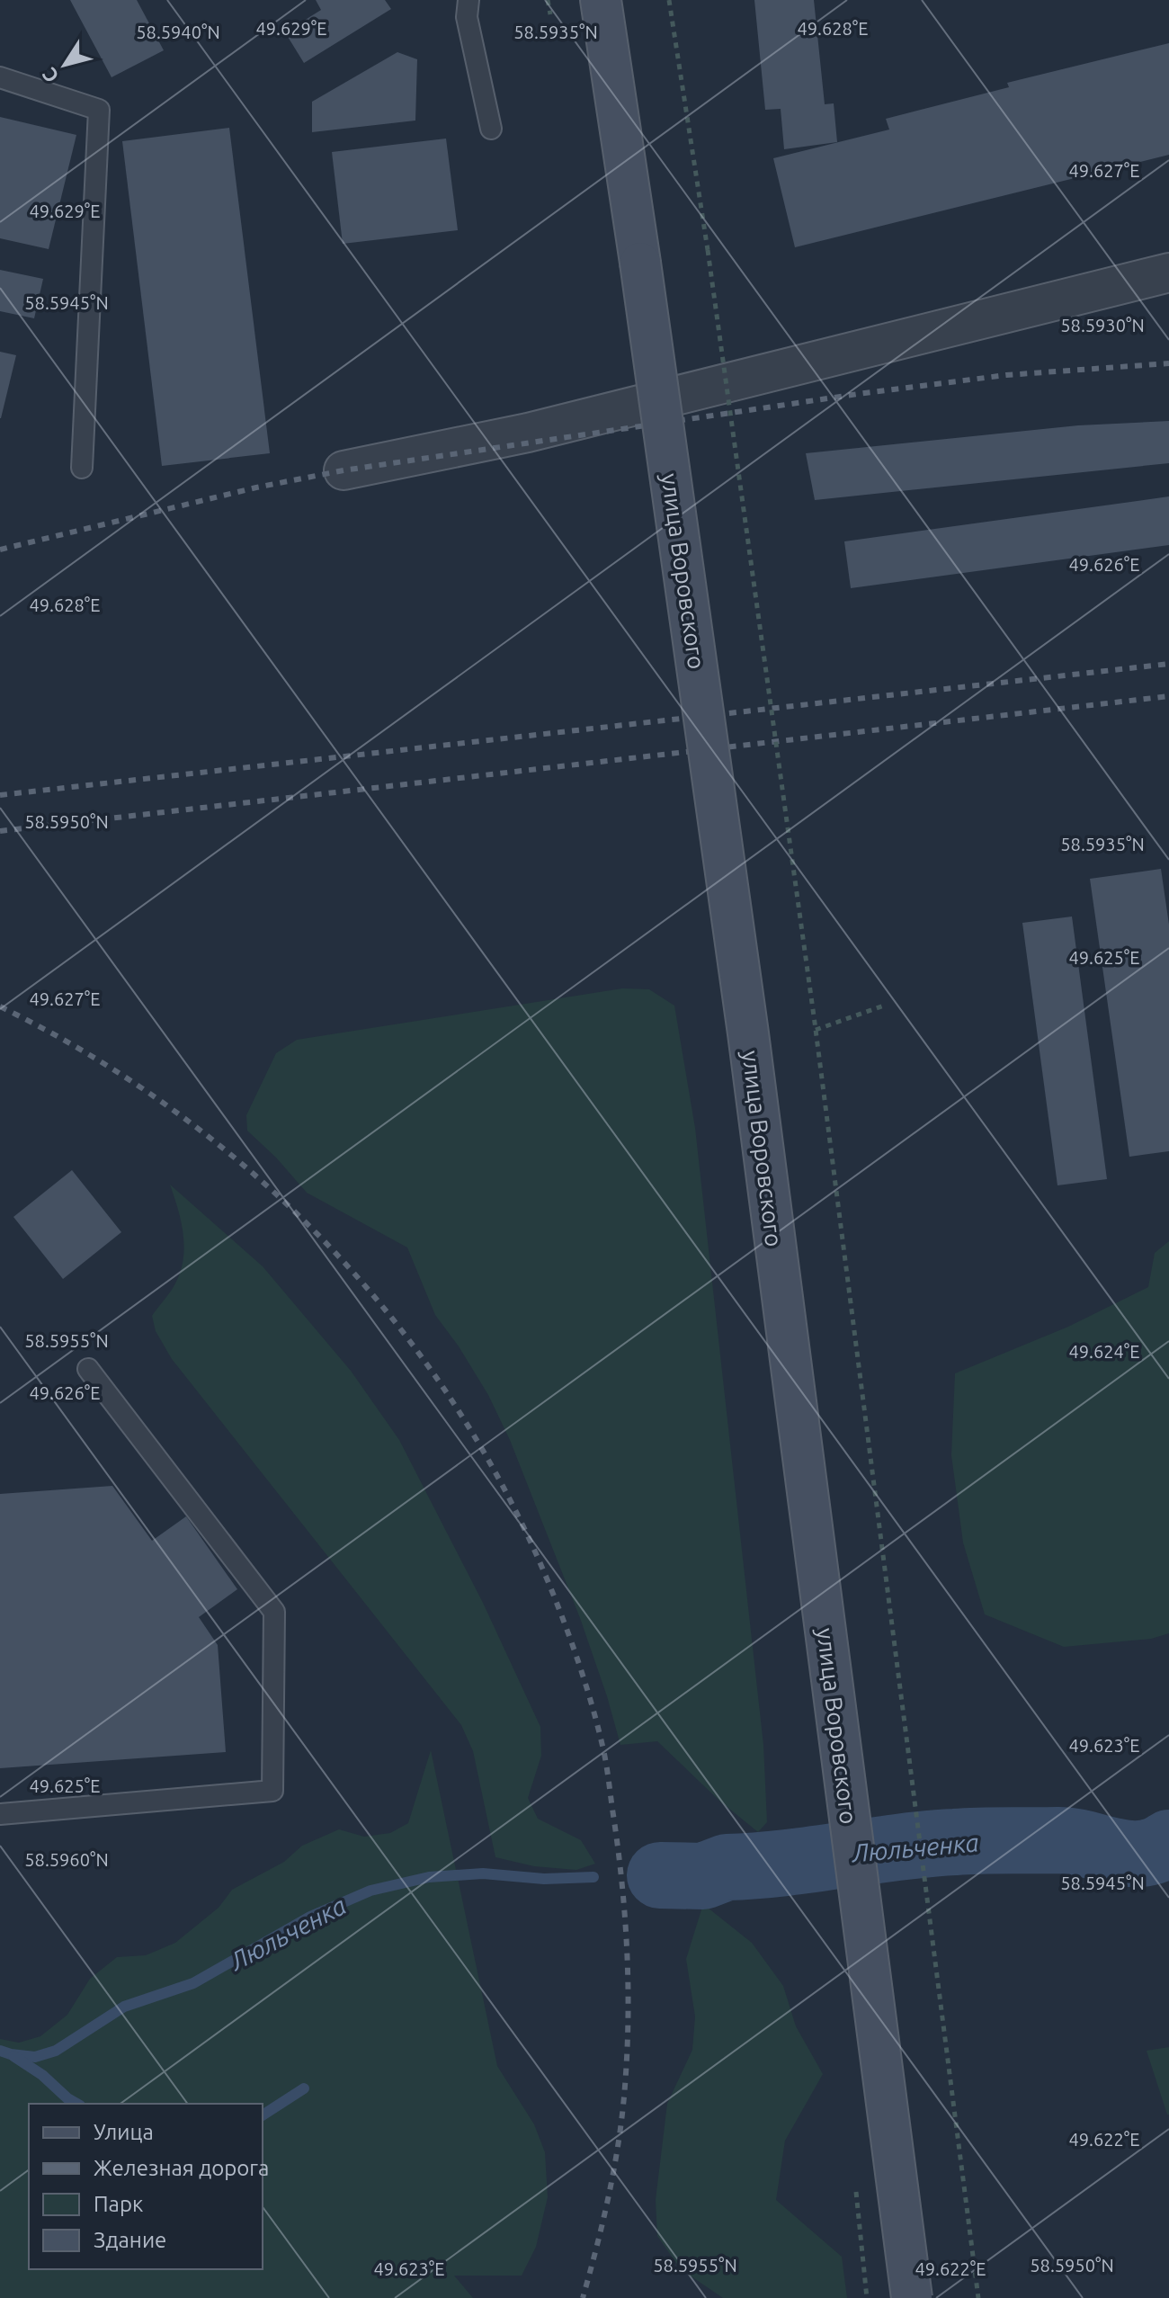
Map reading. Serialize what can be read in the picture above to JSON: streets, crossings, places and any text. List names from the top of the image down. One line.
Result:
{"streets":{"main road":["улица Воровского"]},"water":["Люльченка"],"legend":["Улица","Железная дорога","Парк","Здание"],"north":"bottom left","coordinates":["49.629°E","49.628°E","58.5940°N","58.5935°N","49.627°E","58.5945°N","58.5930°N","49.626°E","58.5950°N","49.625°E","58.5955°N","49.624°E","49.623°E","58.5960°N","49.622°E"]}
